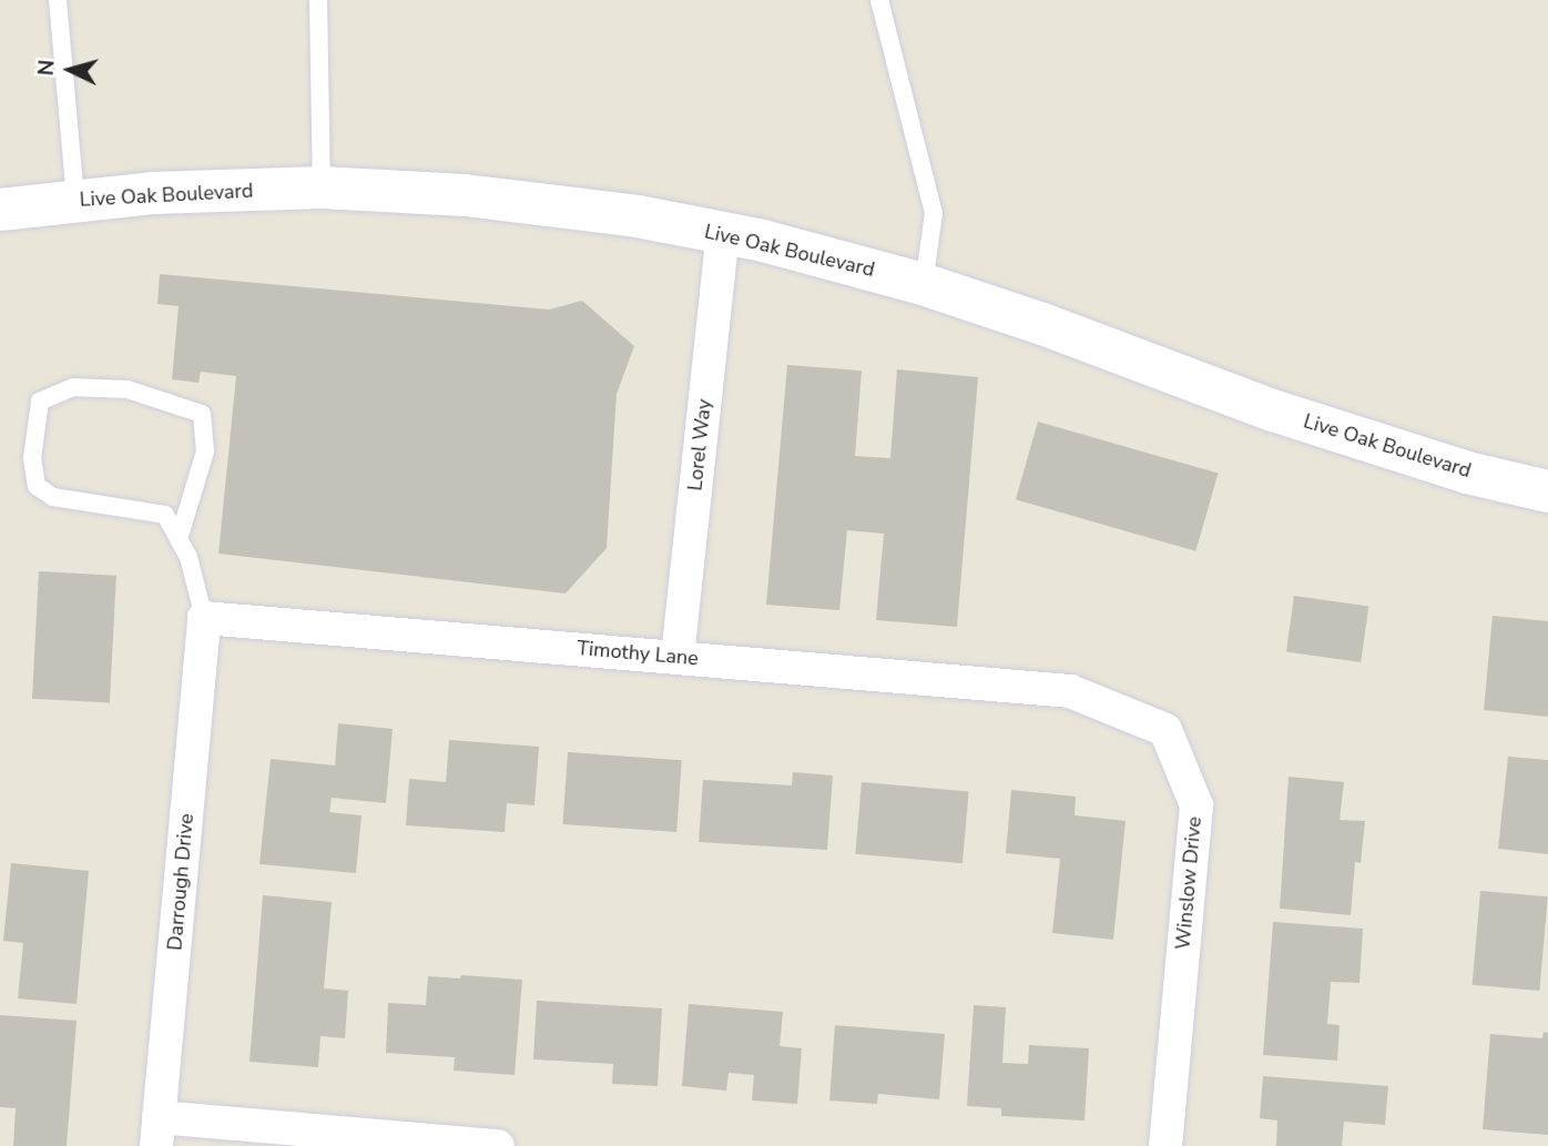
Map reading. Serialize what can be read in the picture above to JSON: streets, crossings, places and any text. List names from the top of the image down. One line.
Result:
{"streets":{"main road":["Live Oak Boulevard"],"street":["Lorel Way","Timothy Lane","Darrough Drive","Winslow Drive"]},"crossings":[["Live Oak Boulevard","Lorel Way"],["Lorel Way","Timothy Lane"],["Timothy Lane","Darrough Drive"],["Timothy Lane","Winslow Drive"]],"north":"left"}
